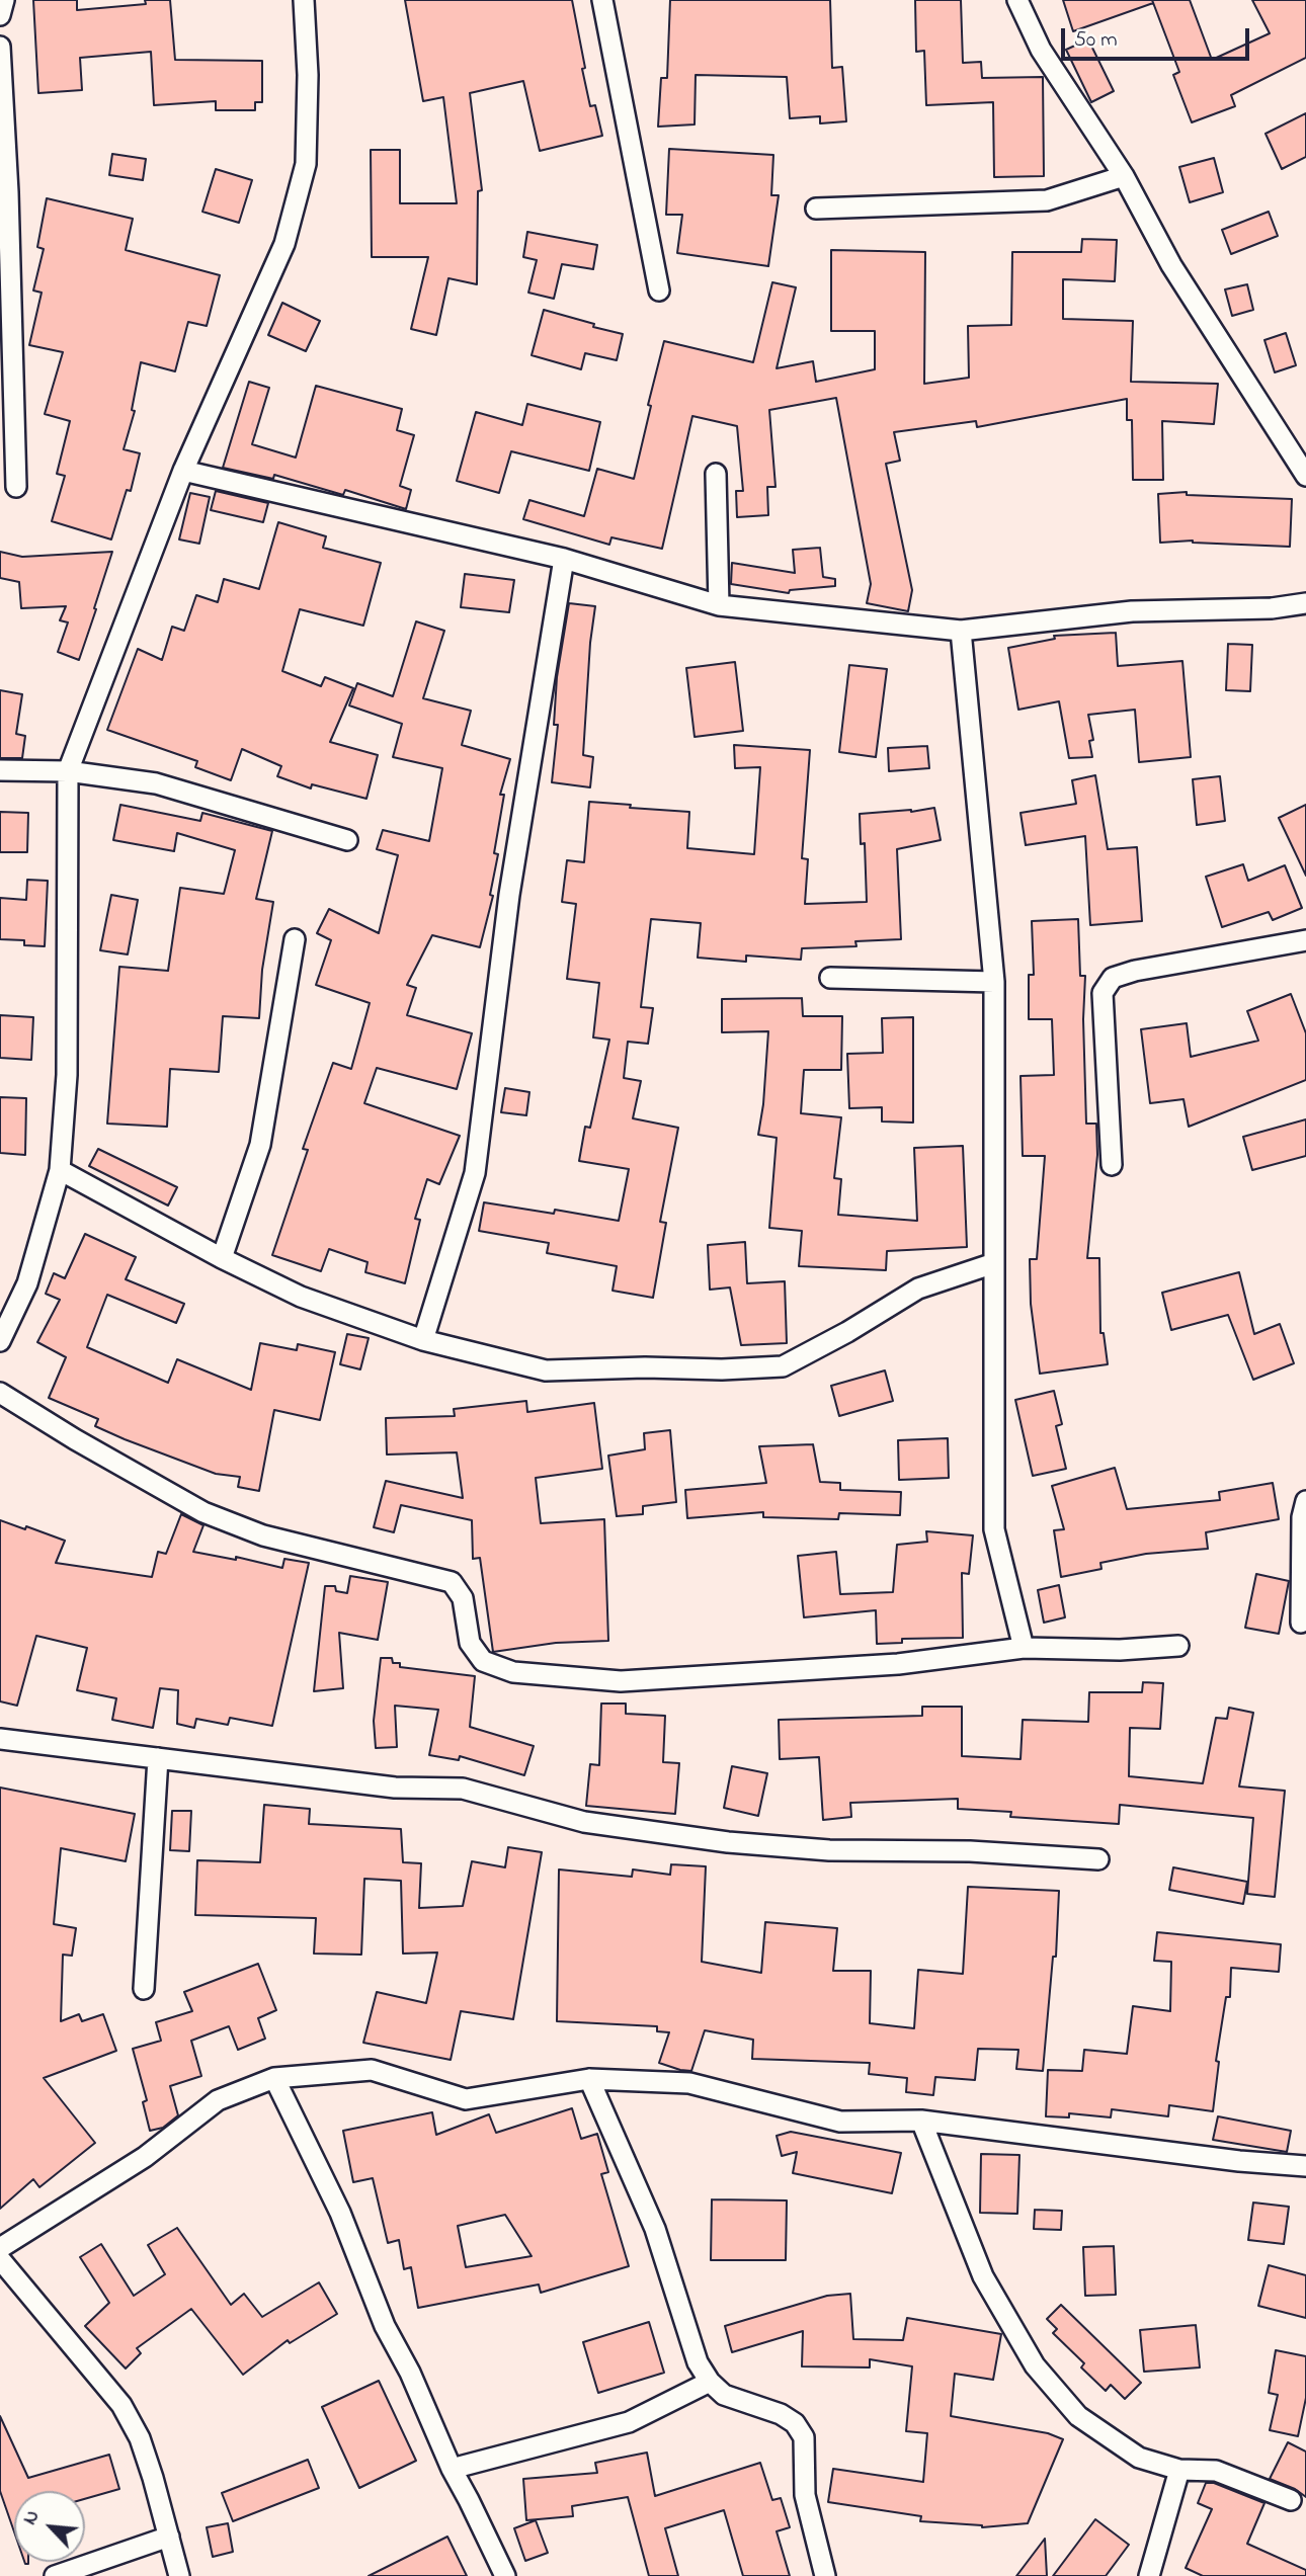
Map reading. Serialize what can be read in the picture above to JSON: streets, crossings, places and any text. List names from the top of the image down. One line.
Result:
{"scale_bar":"50 m","north":"top left"}
